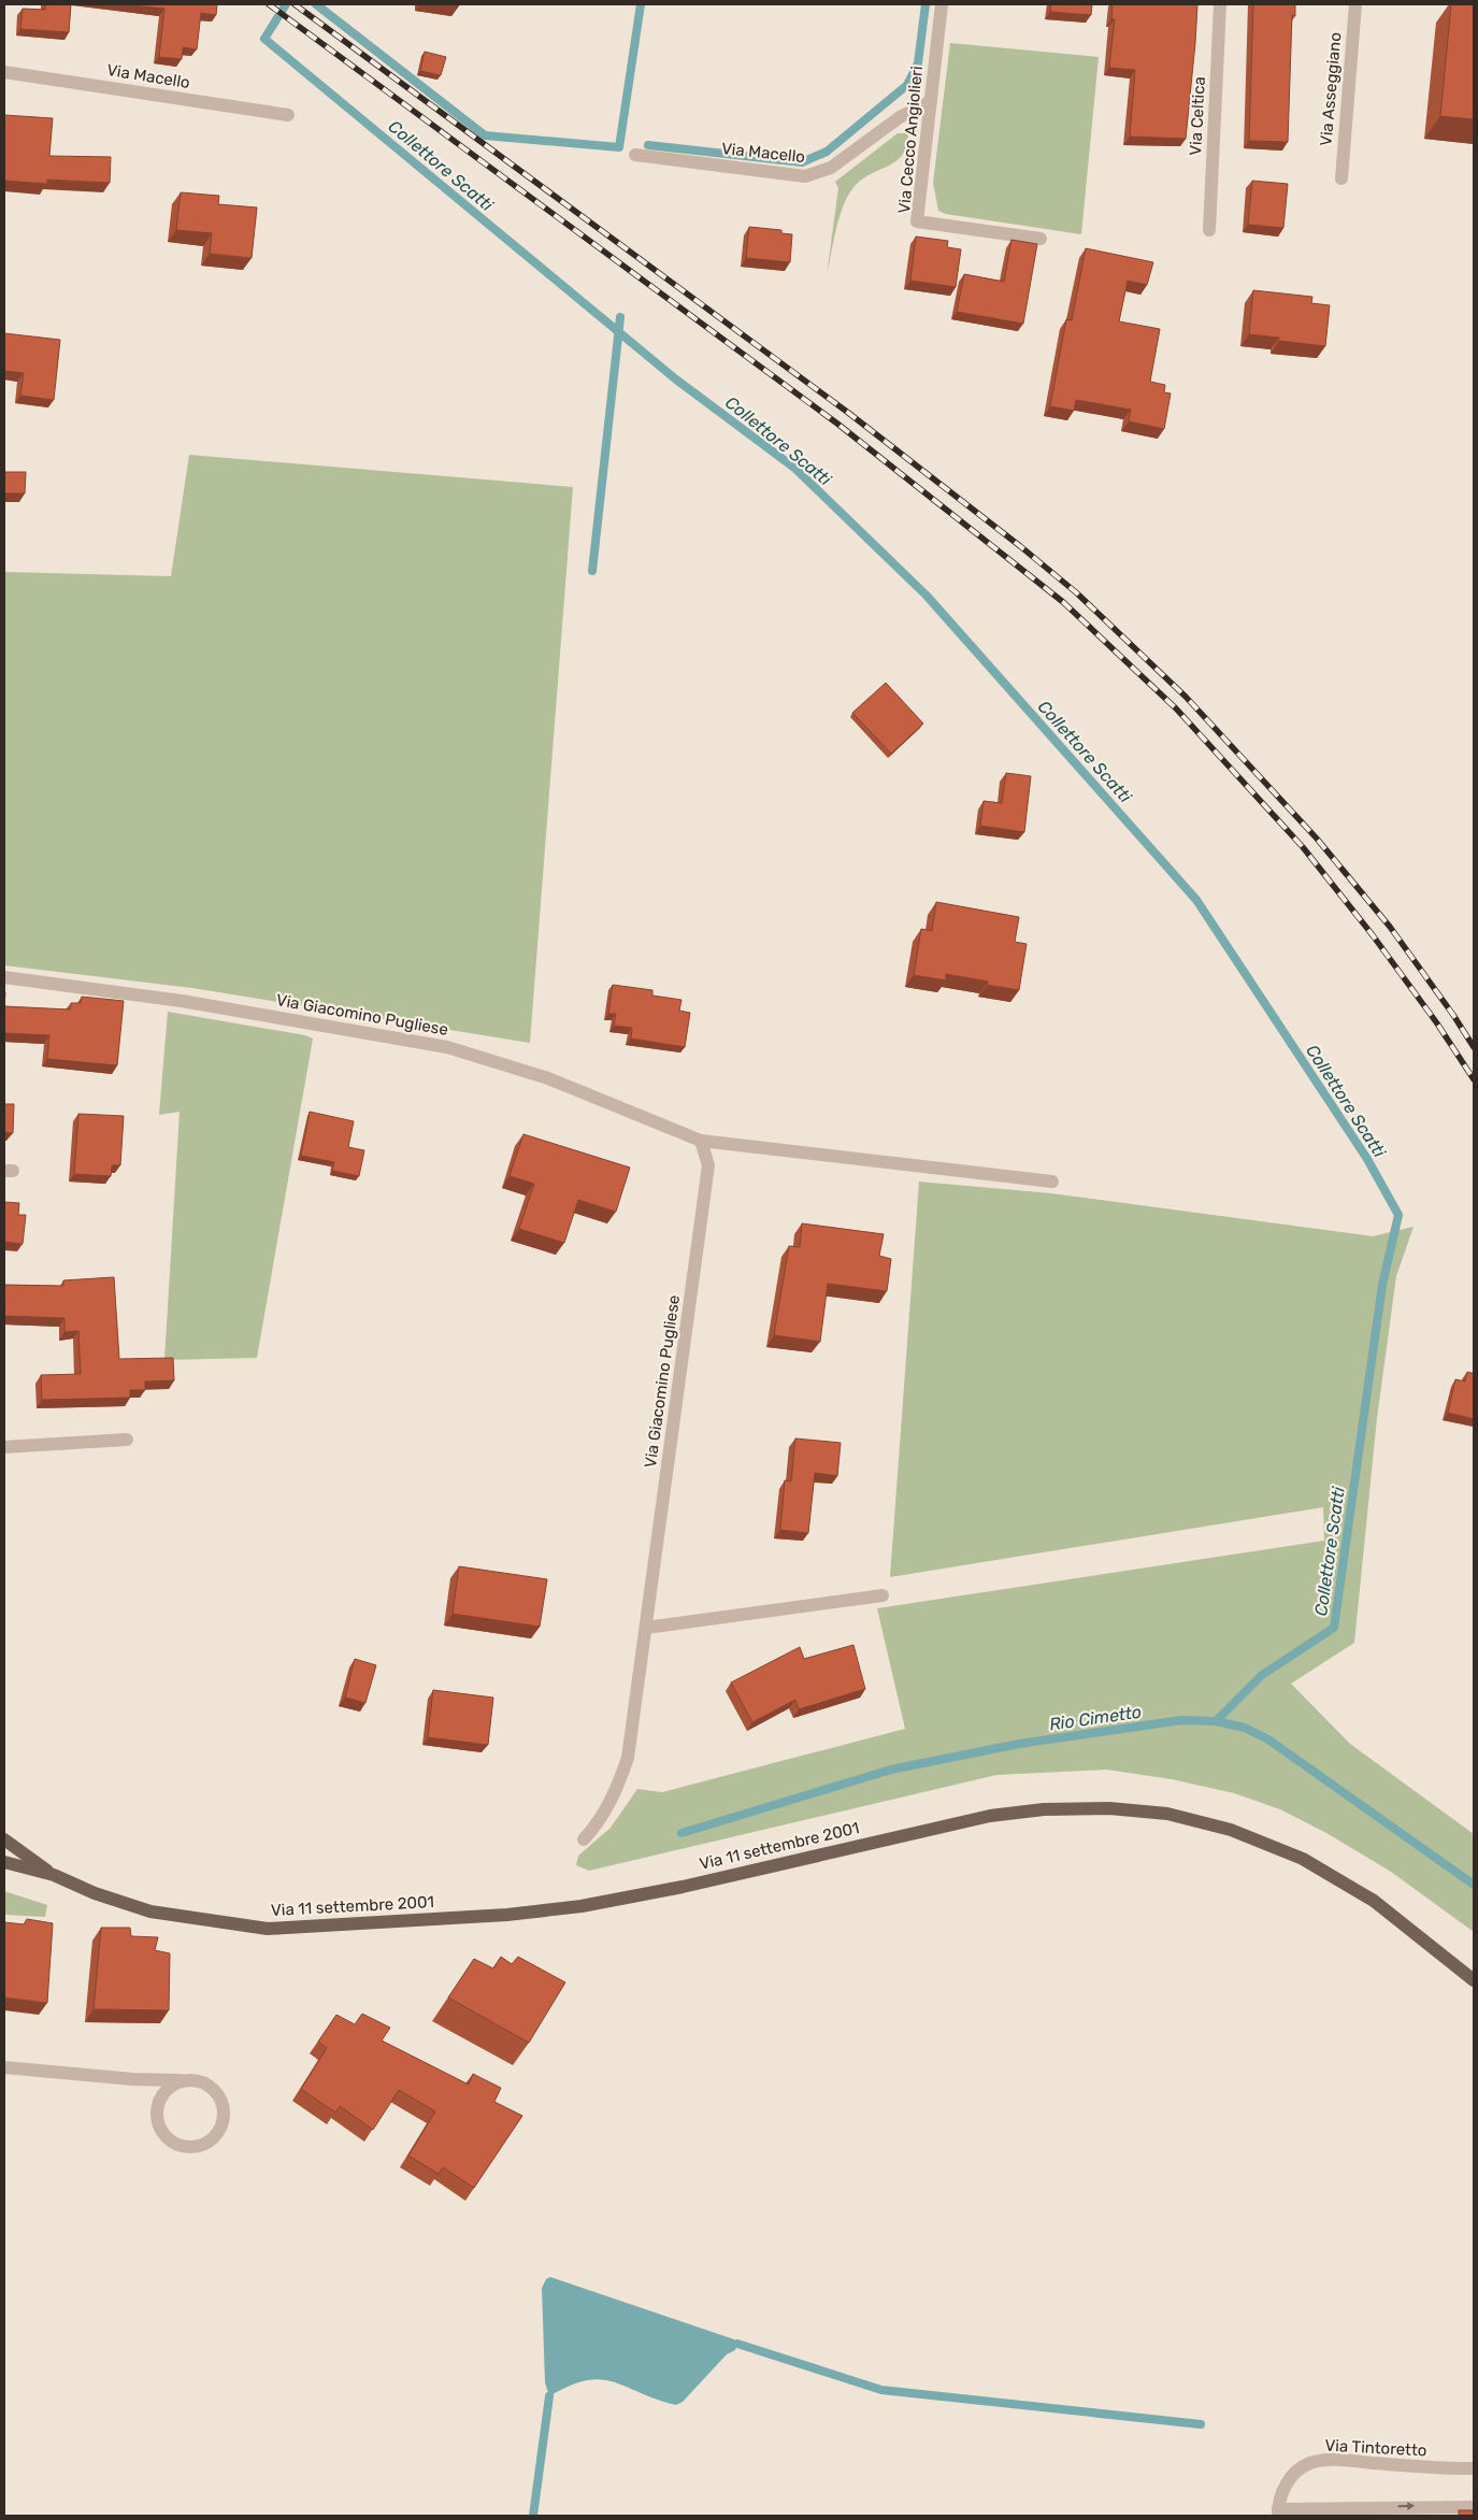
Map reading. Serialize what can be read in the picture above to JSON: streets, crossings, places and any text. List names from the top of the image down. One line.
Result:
{"streets":{"main road":["Via 11 settembre 2001"],"street":["Via Macello","Via Asseggiano","Via Celtica","Via Cecco Angiolieri","Via Giacomino Pugliese","Via Tintoretto"]},"crossings":[["Via Macello","Via Cecco Angiolieri"]],"water":["Collettore Scatti","Rio Cimetto"]}
